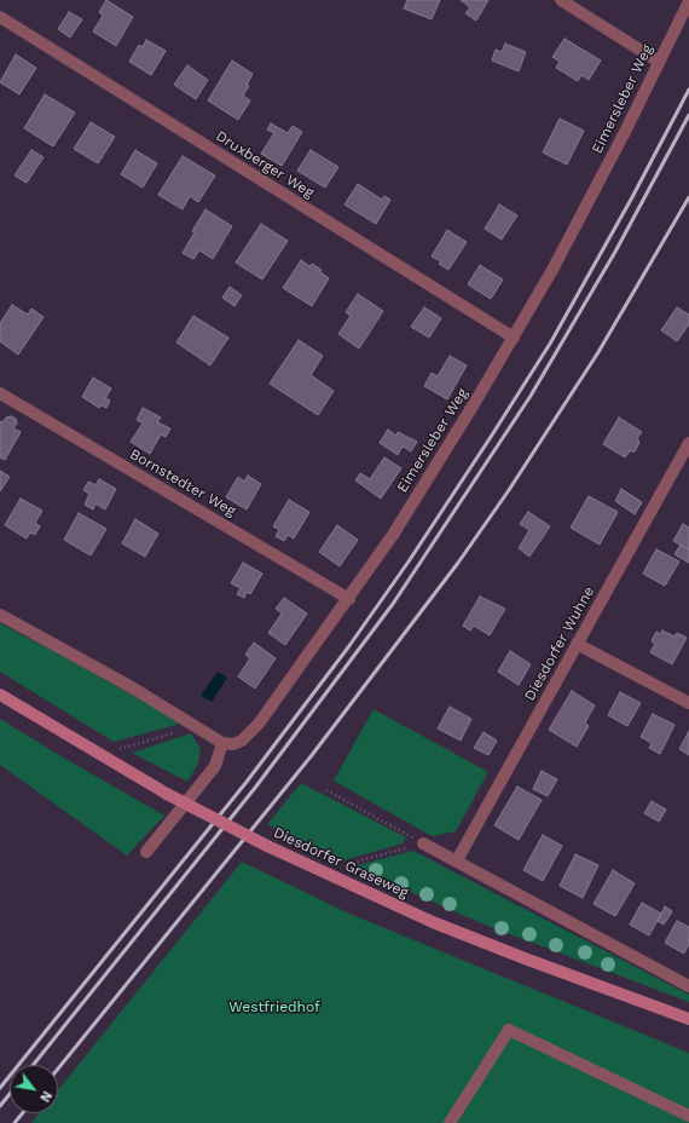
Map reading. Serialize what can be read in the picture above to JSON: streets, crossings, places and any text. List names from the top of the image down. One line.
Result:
{"streets":{"main road":["Diesdorfer Graseweg"],"street":["Eimersleber Weg","Druxberger Weg","Bornstedter Weg","Diesdorfer Wuhne"]},"crossings":[["Eimersleber Weg","Druxberger Weg"],["Eimersleber Weg","Bornstedter Weg"]],"parks":["Westfriedhof"],"north":"bottom right"}
